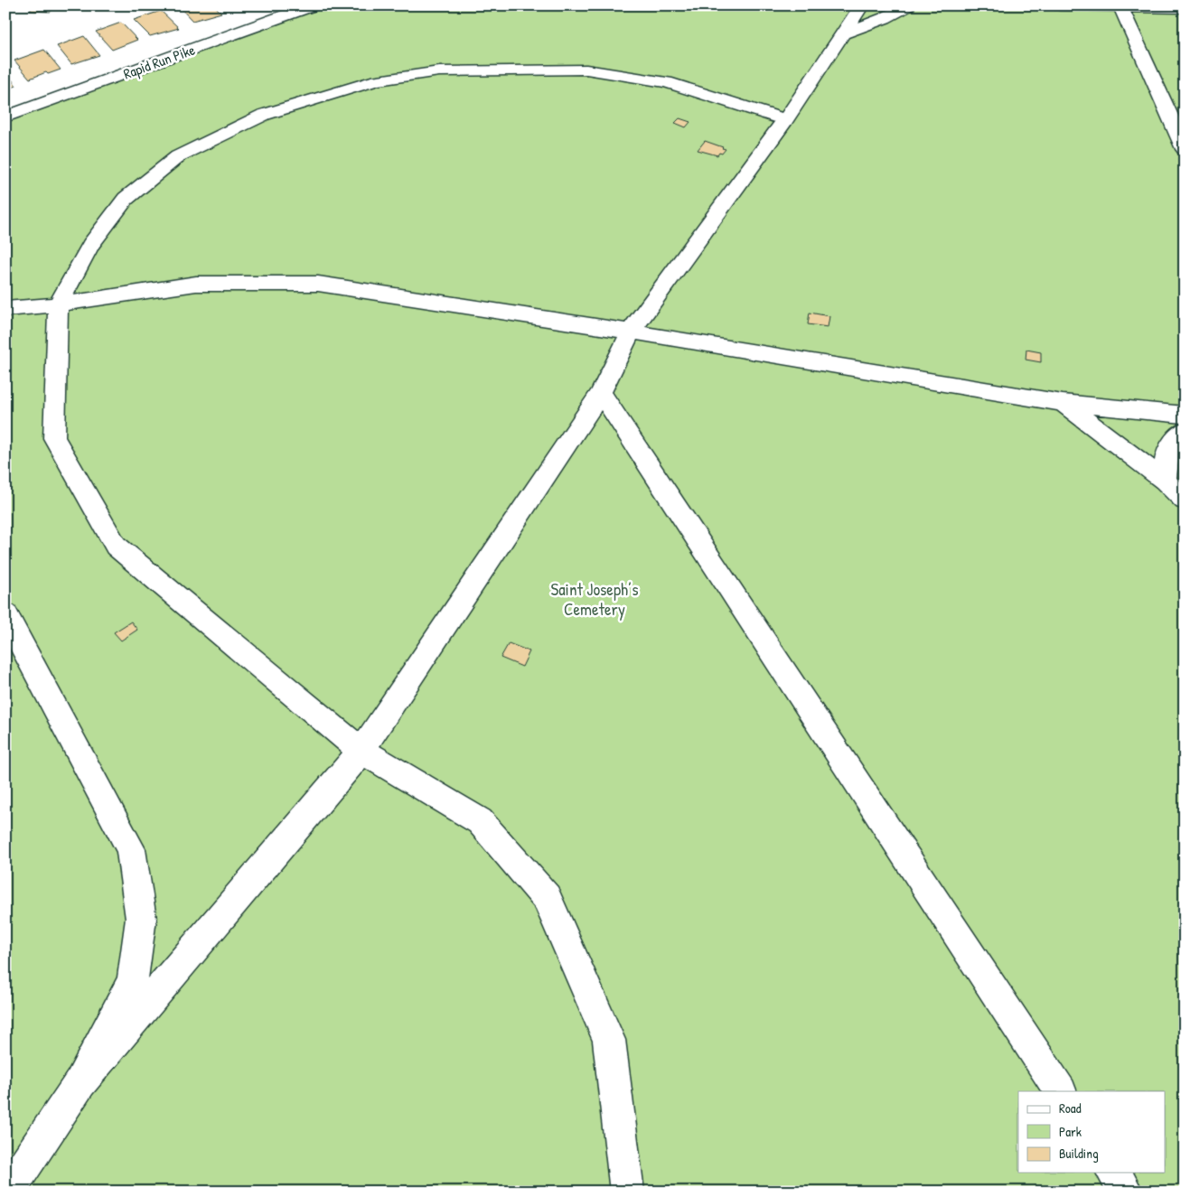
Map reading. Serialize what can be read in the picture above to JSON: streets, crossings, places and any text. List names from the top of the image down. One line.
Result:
{"streets":{"street":["Rapid Run Pike"]},"parks":["Saint Joseph’s Cemetery"],"legend":["Road","Park","Building"]}
